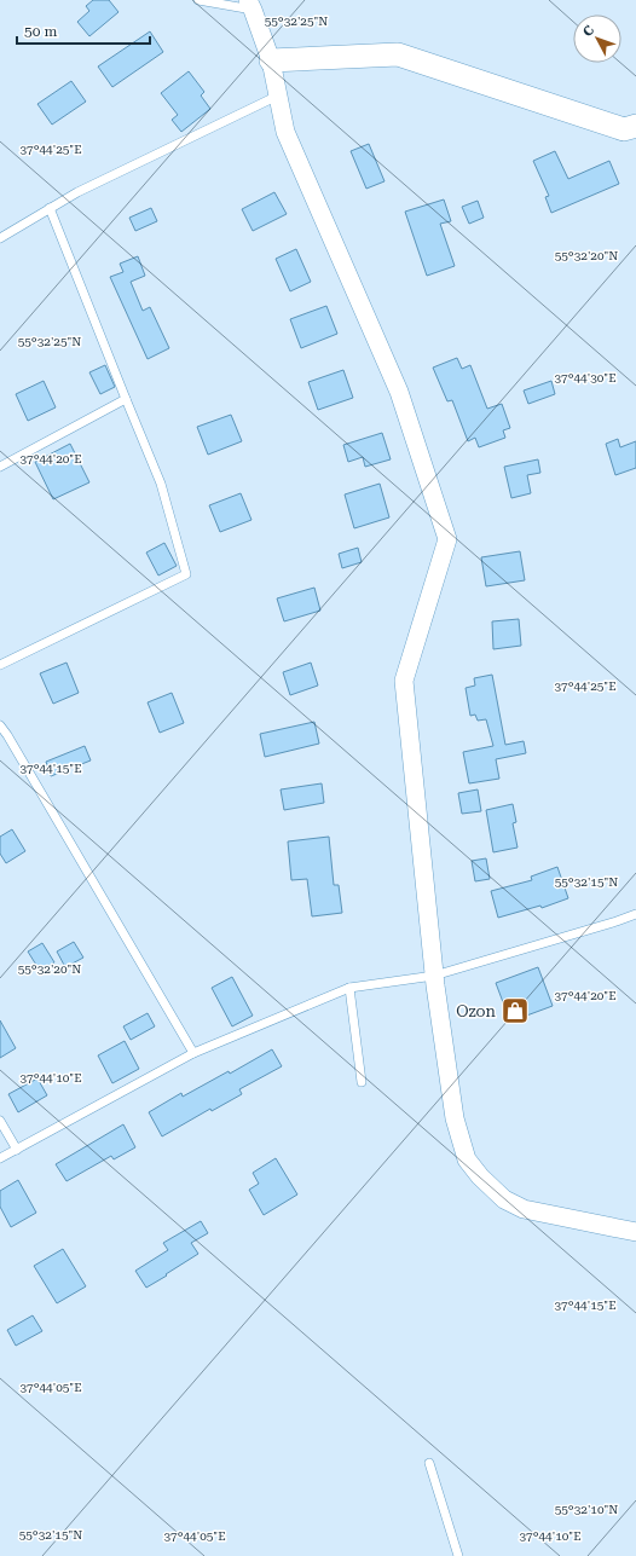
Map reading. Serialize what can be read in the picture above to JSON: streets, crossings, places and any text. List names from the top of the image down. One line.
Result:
{"places":{"shop":["Ozon"]},"scale_bar":"50 m","north":"top left","coordinates":["55°32'25\"N","37°44'25\"E","55°32'20\"N","37°44'30\"E","37°44'20\"E","37°44'15\"E","55°32'15\"N","37°44'10\"E","37°44'05\"E","55°32'10\"N"]}
